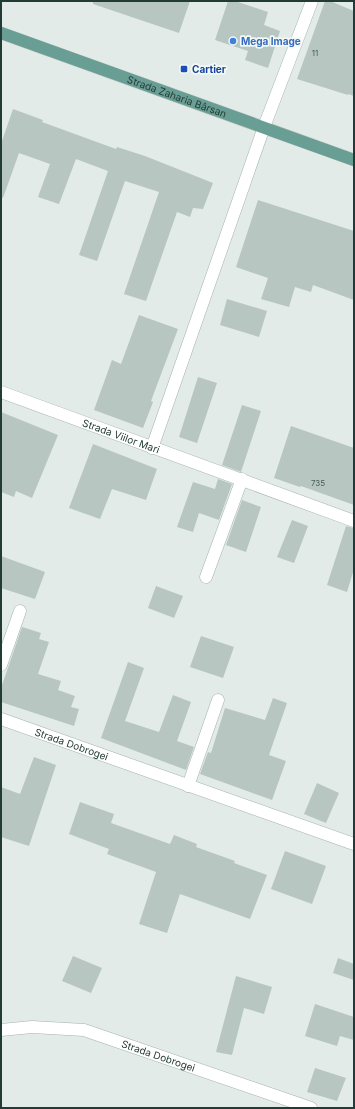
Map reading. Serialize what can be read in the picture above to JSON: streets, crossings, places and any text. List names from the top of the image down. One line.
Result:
{"streets":{"main road":["Strada Zaharia Bârsan"],"street":["Strada Viilor Mari","Strada Dobrogei"]},"places":{"other":["Mega Image"],"transit":["Cartier"]},"house_numbers":["11","735"]}
